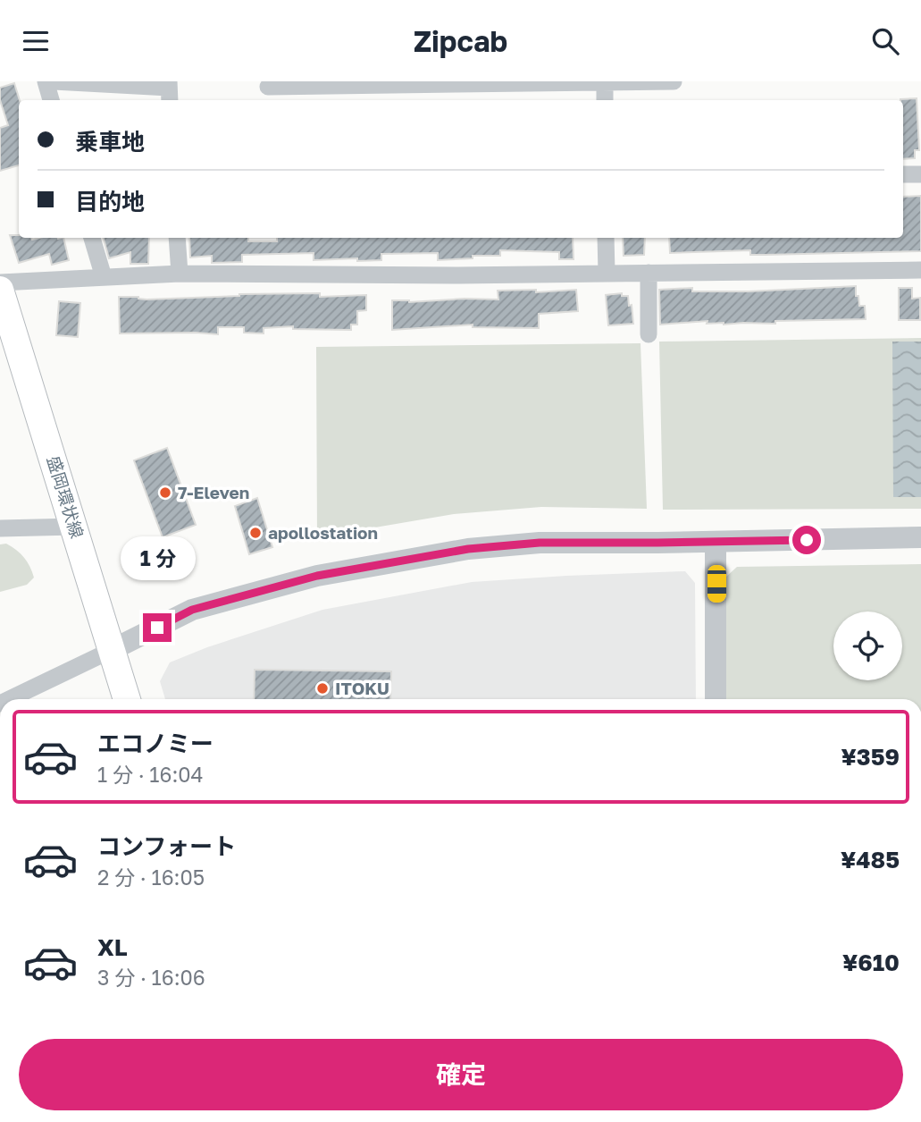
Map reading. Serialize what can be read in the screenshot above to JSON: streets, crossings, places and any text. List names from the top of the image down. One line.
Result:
{"streets":{"main road":["盛岡環状線"]},"places":["7-Eleven","apollostation","ITOKU"],"page":{"header":"Zipcab","banner":["乗車地","目的地"],"bubble":"1 分","list":[{"name":"エコノミー","note":"1 分 · 16:04","value":"¥359"},{"name":"コンフォート","note":"2 分 · 16:05","value":"¥485"},{"name":"XL","note":"3 分 · 16:06","value":"¥610"}],"buttons":"確定"}}
